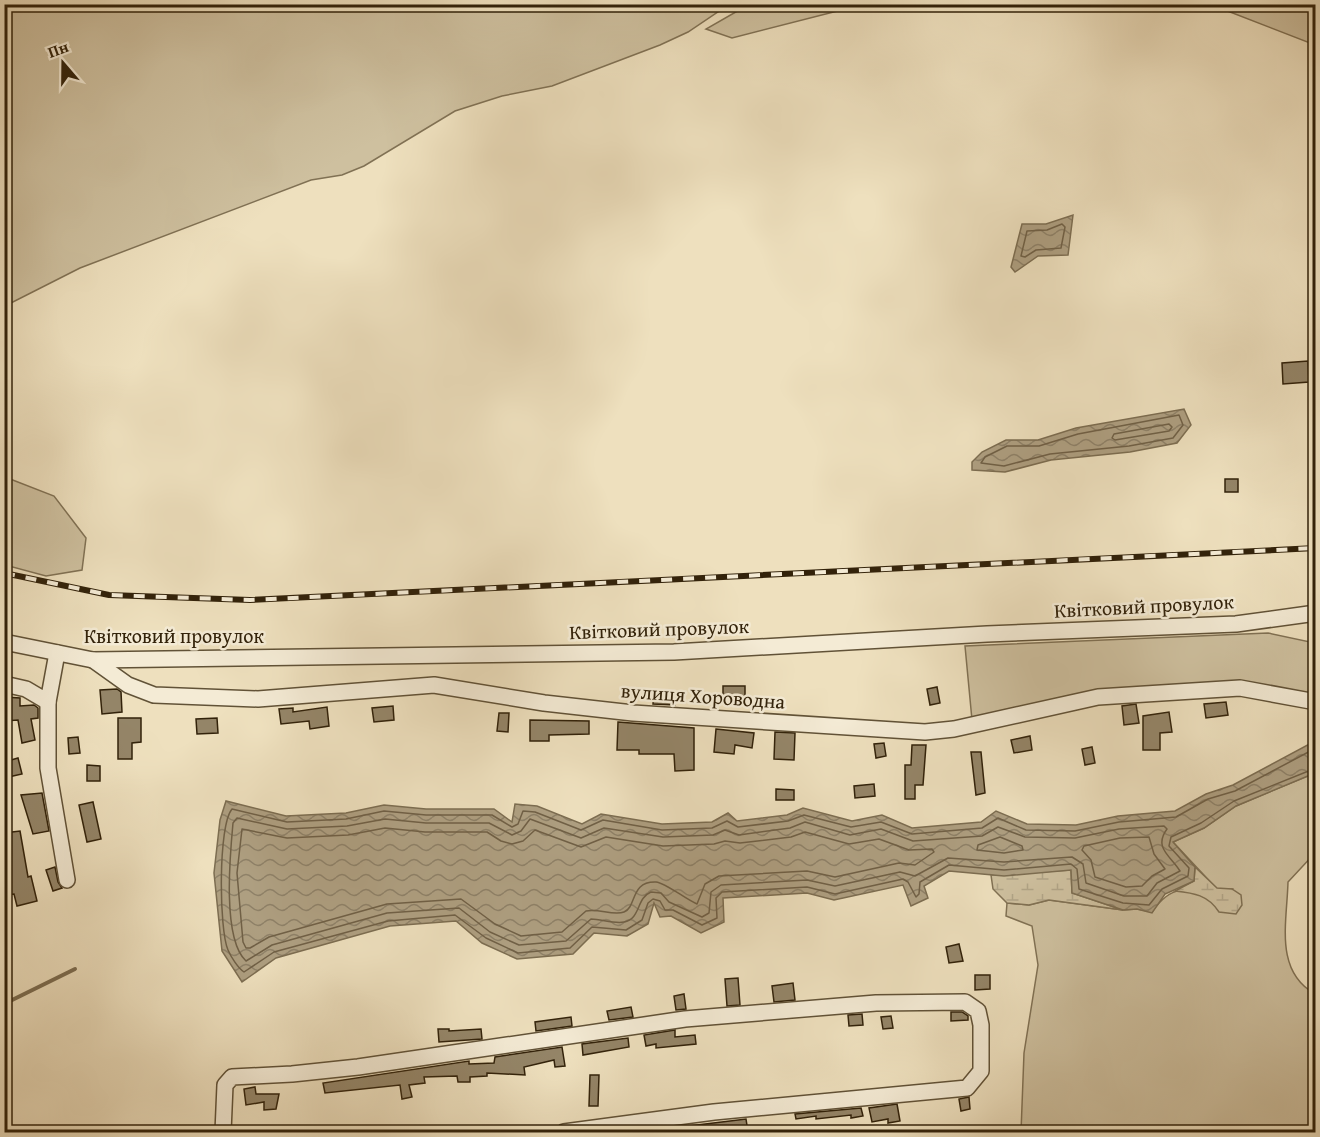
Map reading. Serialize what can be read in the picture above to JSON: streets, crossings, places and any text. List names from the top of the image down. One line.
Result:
{"streets":{"street":["Квітковий провулок","вулиця Хороводна"]},"crossings":[["Квітковий провулок","вулиця Хороводна"]],"north":"top"}
